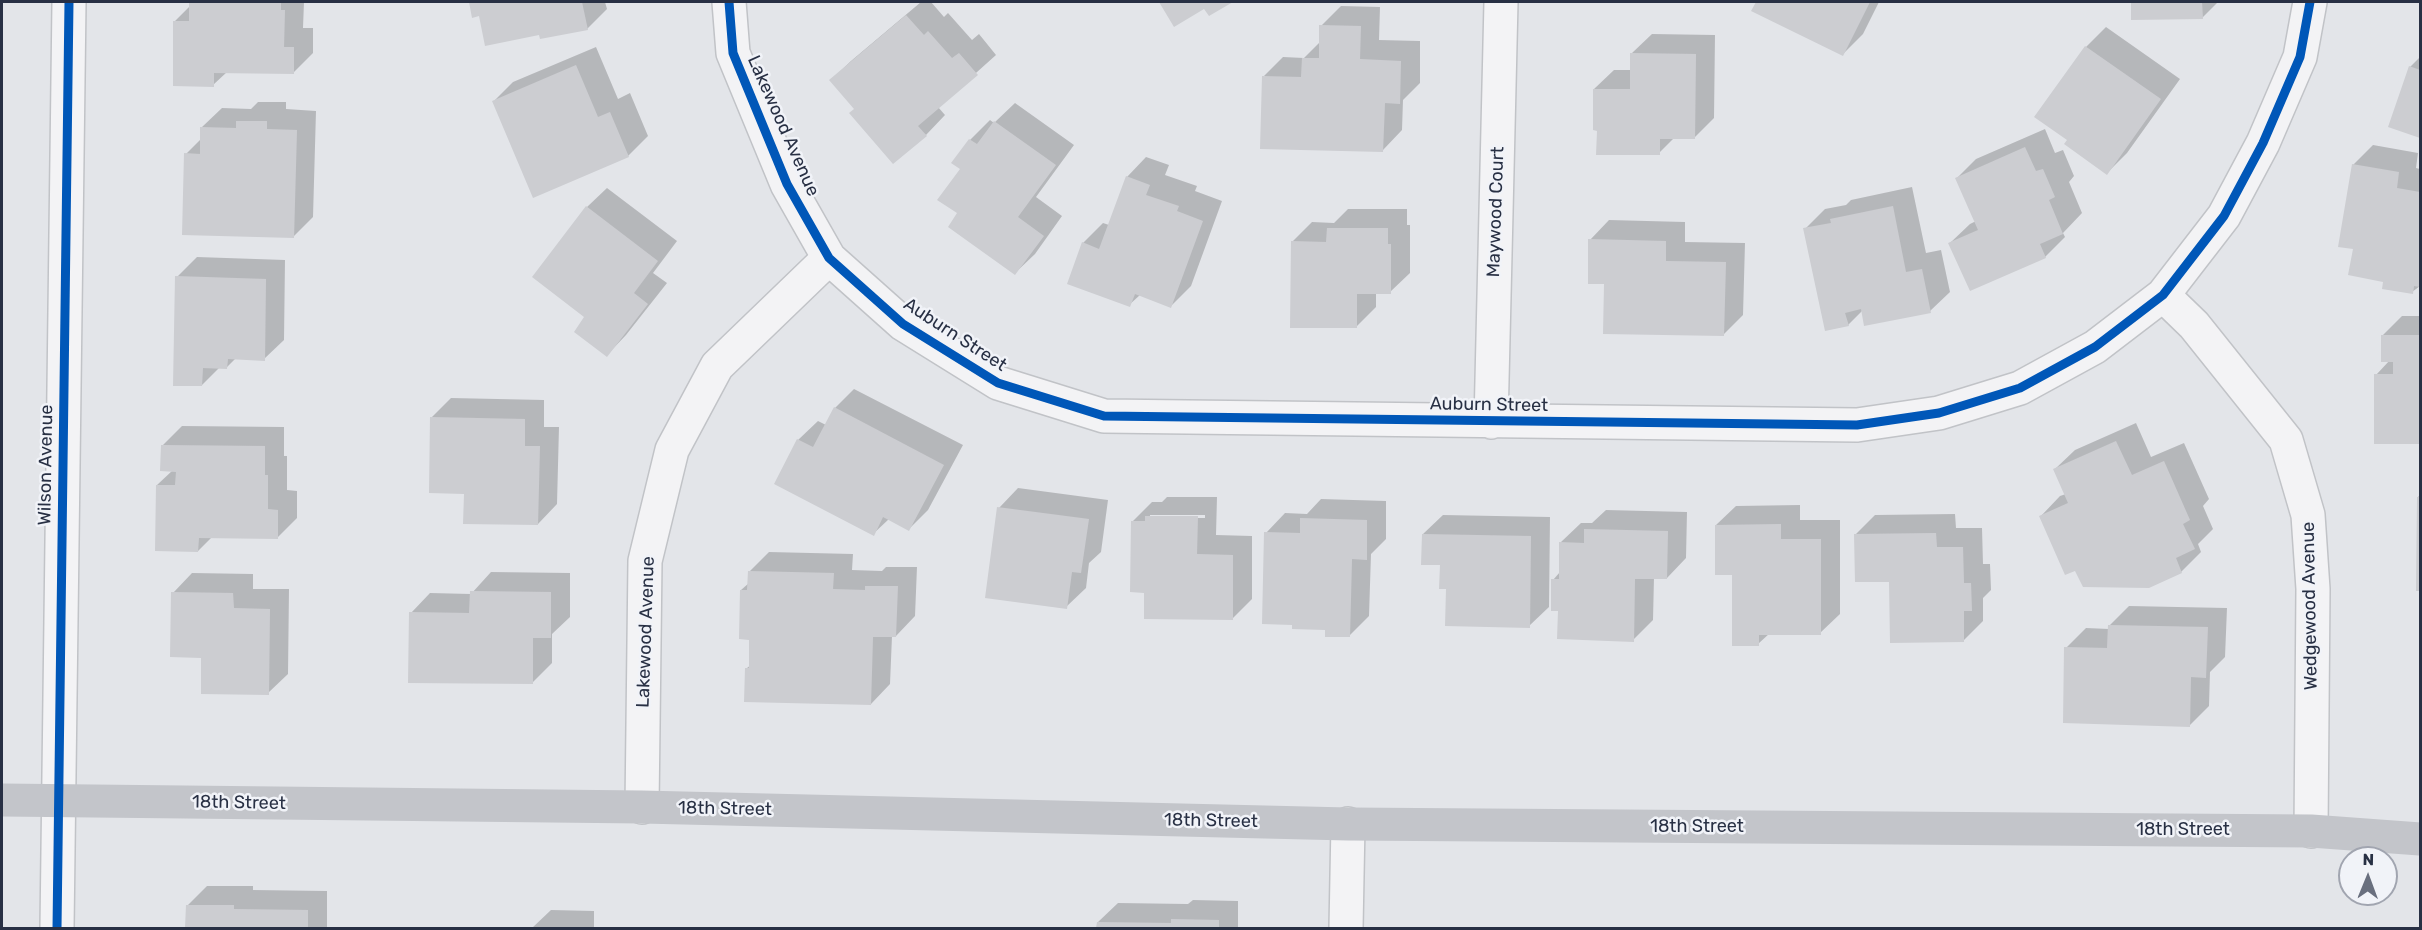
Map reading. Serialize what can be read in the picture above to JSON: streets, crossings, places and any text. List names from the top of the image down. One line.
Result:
{"streets":{"main road":["18th Street"],"street":["Lakewood Avenue","Maywood Court","Auburn Street","Wilson Avenue","Wedgewood Avenue"]},"crossings":[["Lakewood Avenue","Auburn Street"],["Lakewood Avenue","18th Street"],["Maywood Court","Auburn Street"],["Auburn Street","Wedgewood Avenue"],["Wilson Avenue","18th Street"],["Wedgewood Avenue","18th Street"]],"north":"top"}
